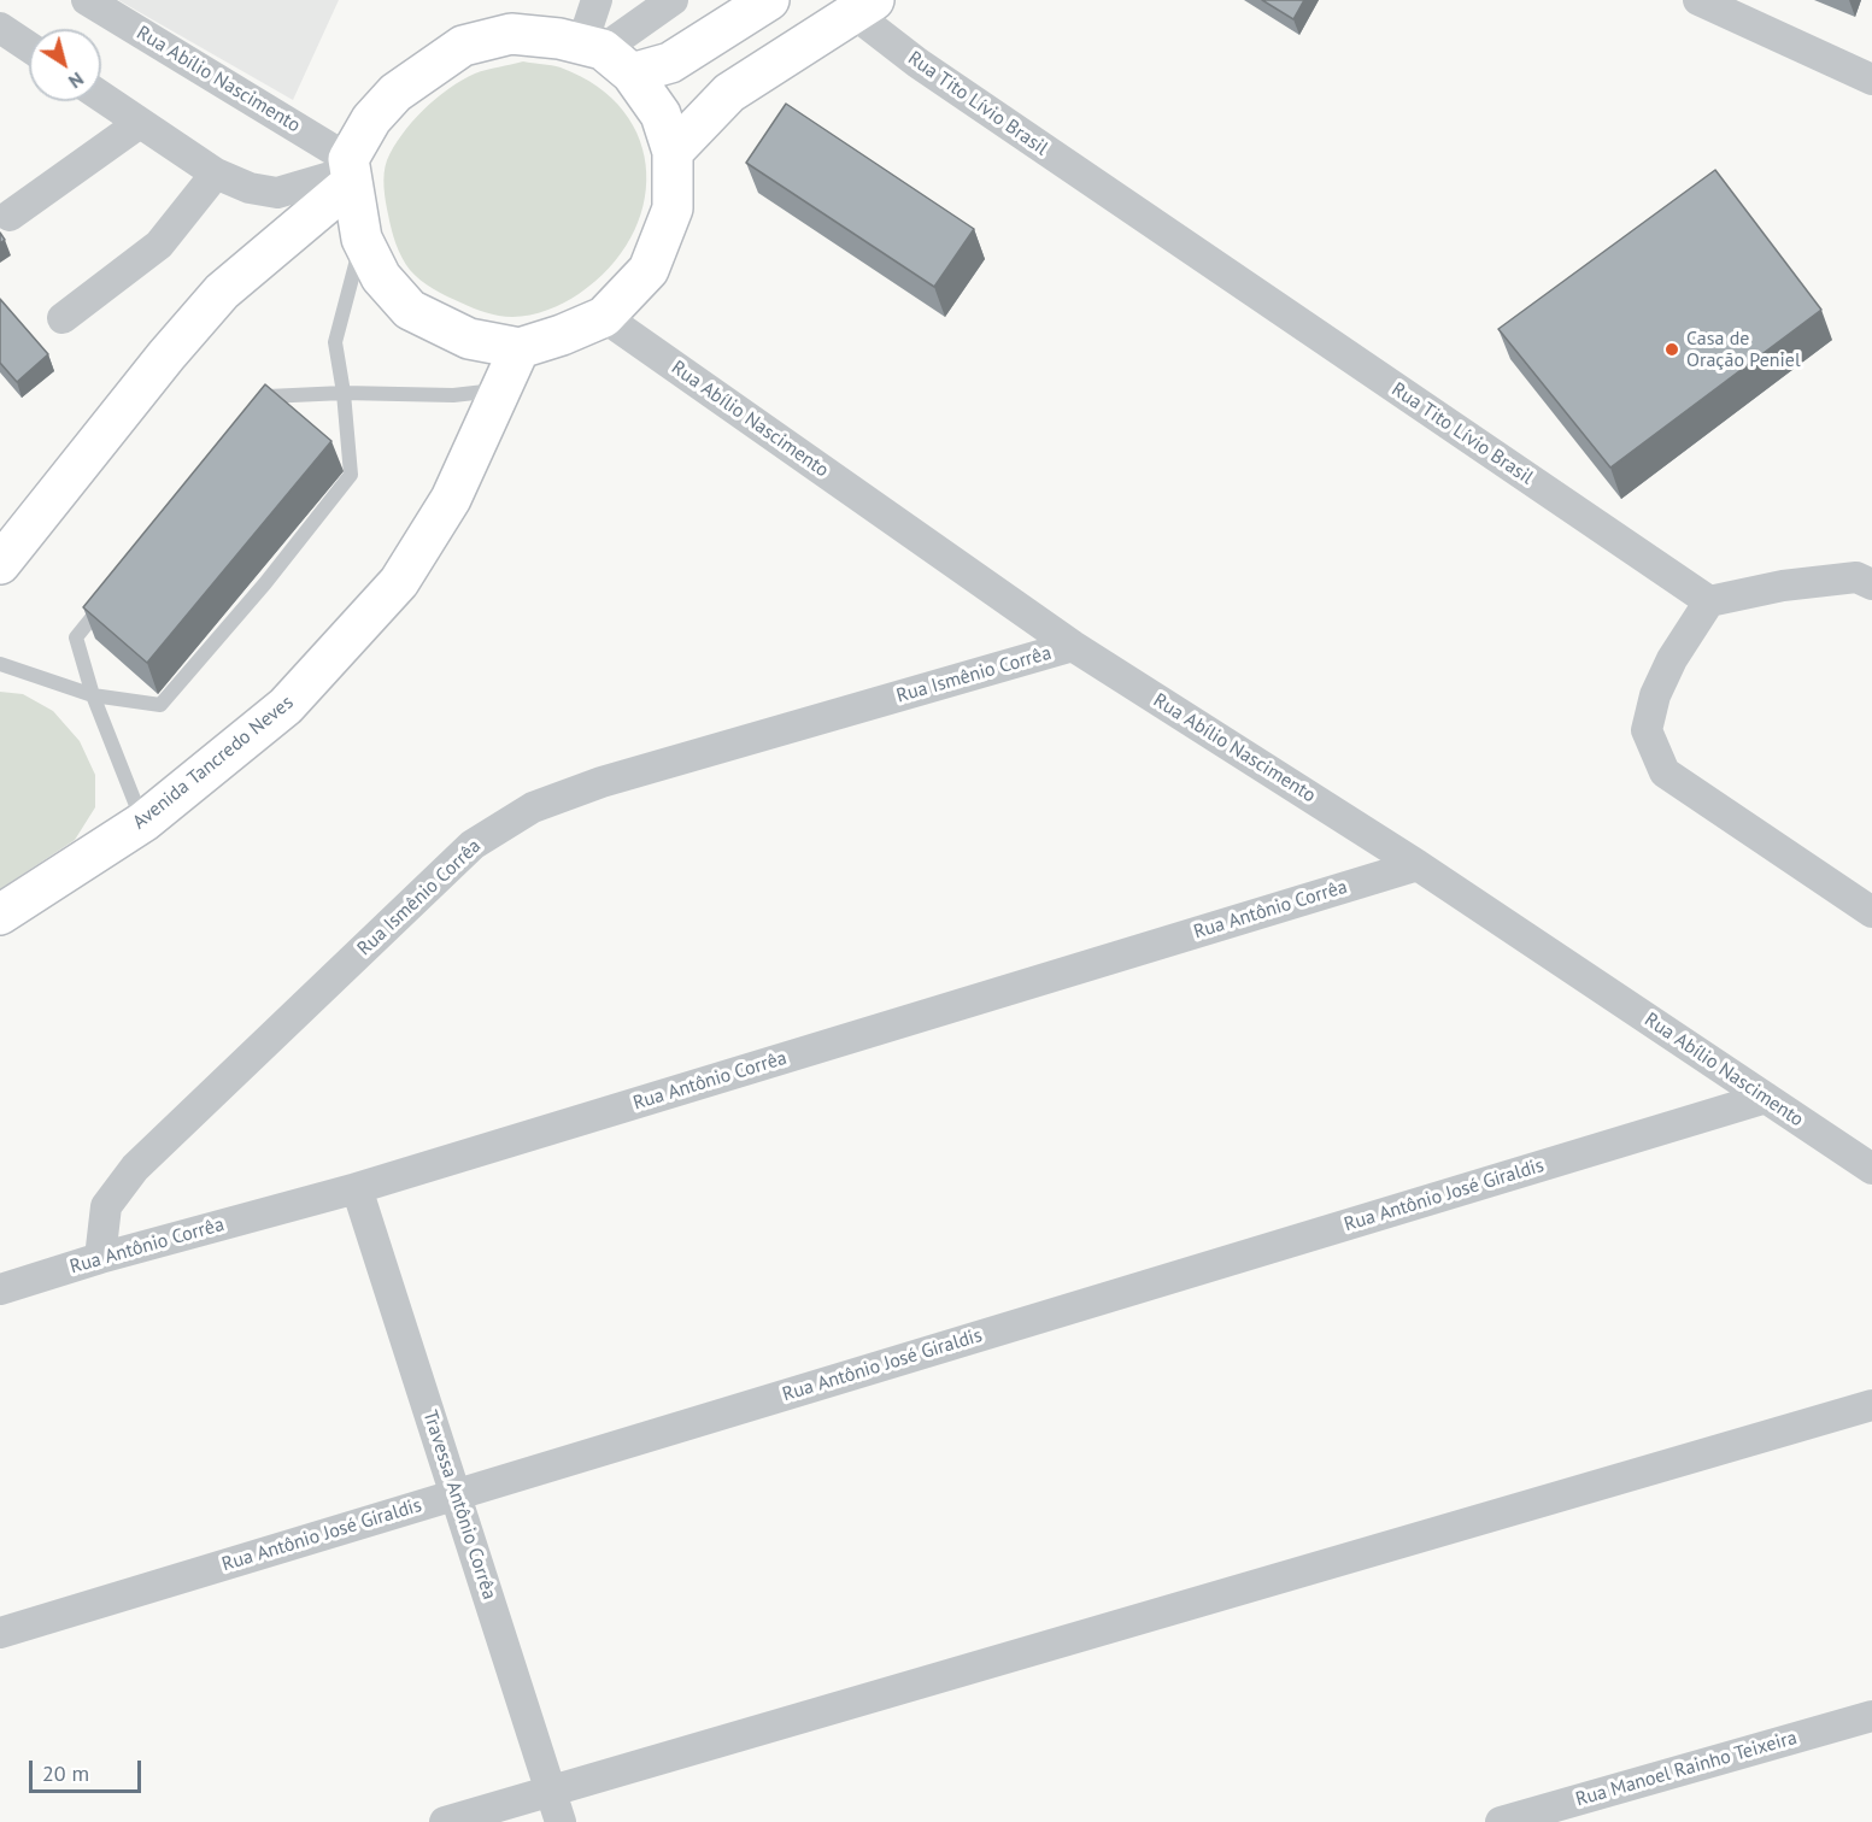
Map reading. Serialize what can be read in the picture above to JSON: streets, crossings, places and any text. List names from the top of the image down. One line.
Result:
{"streets":{"street":["Rua Abílio Nascimento","Rua Tito Lívio Brasil","Rua Ismênio Corrêa","Avenida Tancredo Neves","Rua Antônio Corrêa","Rua Antônio José Giraldis","Travessa Antônio Corrêa","Rua Manoel Rainho Teixeira"]},"crossings":[["Rua Abílio Nascimento","Rua Ismênio Corrêa"],["Rua Abílio Nascimento","Rua Antônio Corrêa"],["Rua Abílio Nascimento","Rua Antônio José Giraldis"],["Rua Ismênio Corrêa","Rua Antônio Corrêa"],["Rua Antônio Corrêa","Travessa Antônio Corrêa"],["Rua Antônio José Giraldis","Travessa Antônio Corrêa"]],"places":["Casa de Oração Peniel"],"scale_bar":"20 m","north":"bottom right"}
